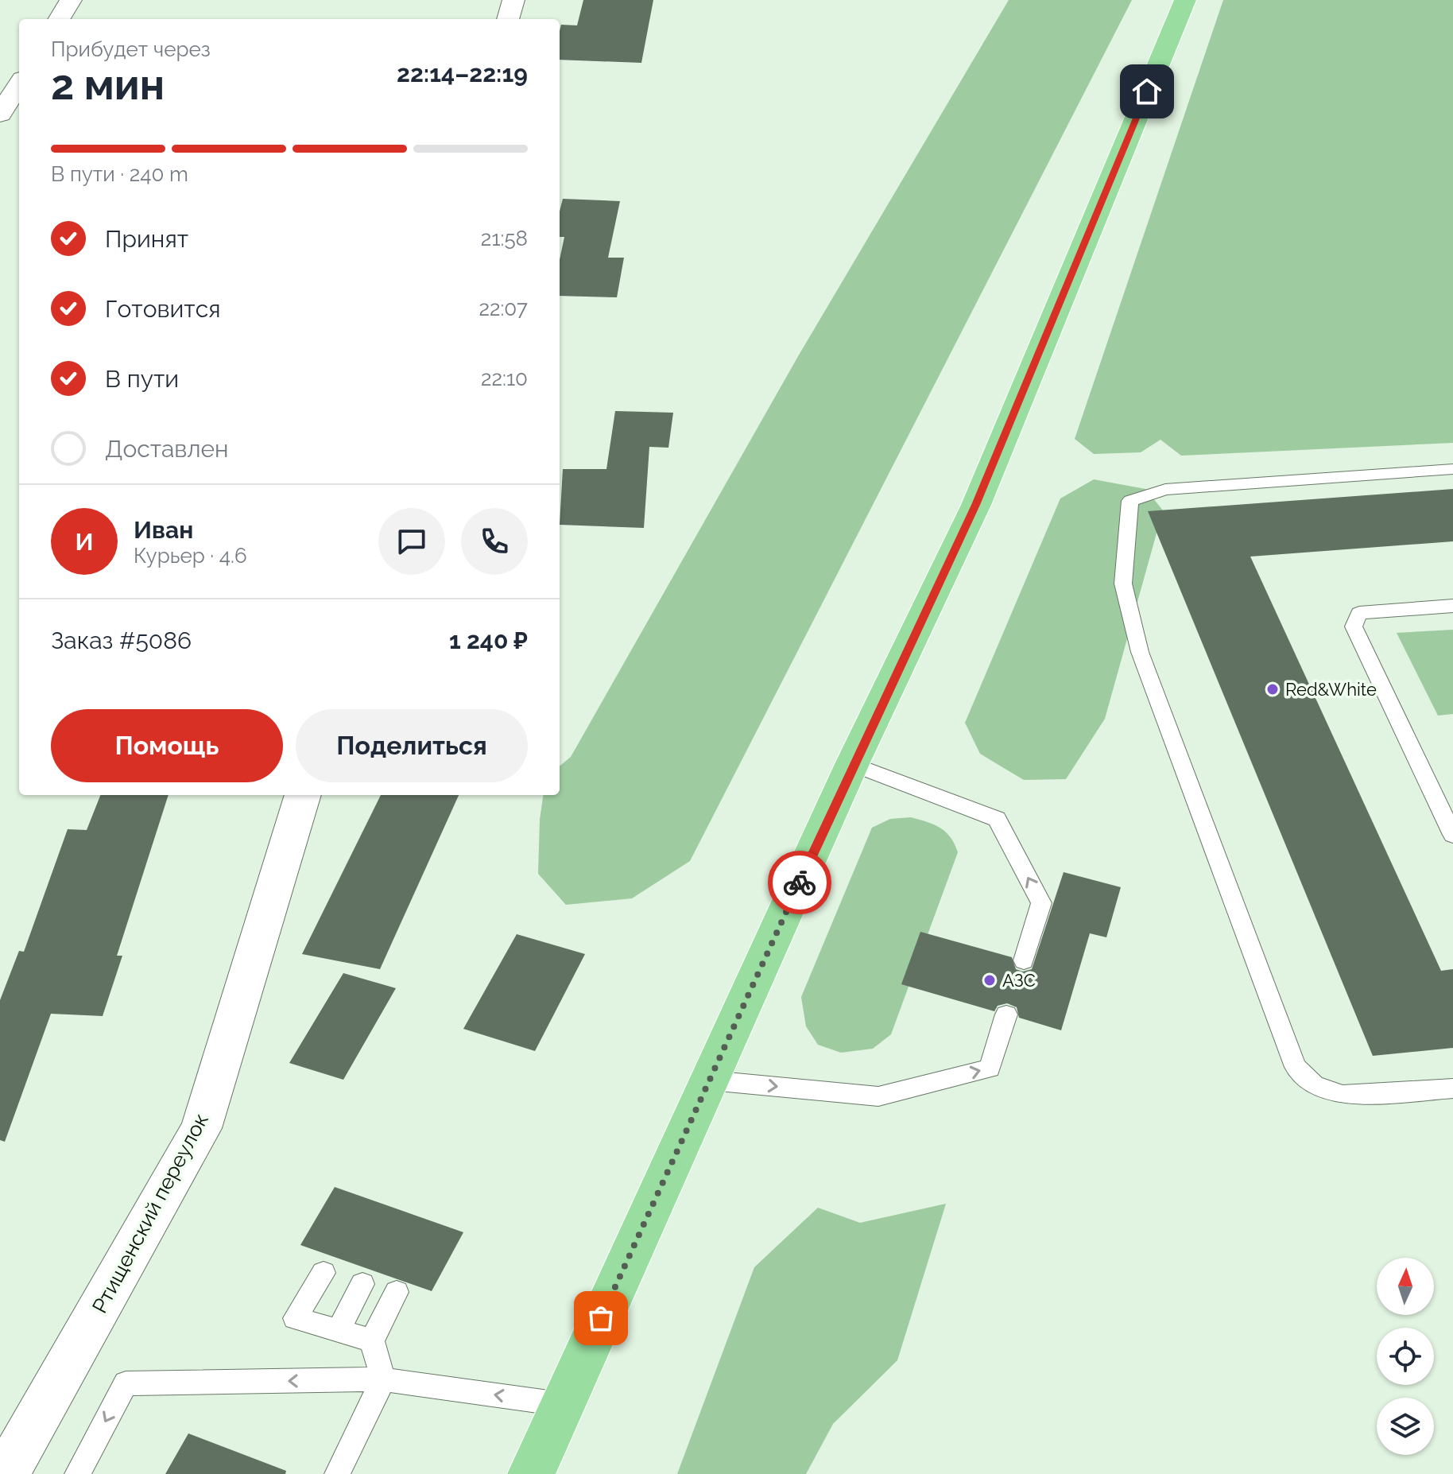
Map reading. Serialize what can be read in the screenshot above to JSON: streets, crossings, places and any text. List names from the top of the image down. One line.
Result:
{"streets":{"street":["Ртищенский переулок"]},"places":["Red&White","АЗС"],"north":"top","page":{"heading":["2 мин","Прибудет через","22:14–22:19"],"panel":["Иван","Курьер · 4.6","Заказ #5086","1 240 ₽"],"bar":"В пути · 240 m","list":[["Принят","21:58"],["Готовится","22:07"],["В пути","22:10"],"Доставлен"],"round":"И","buttons":["Помощь","Поделиться"]}}
